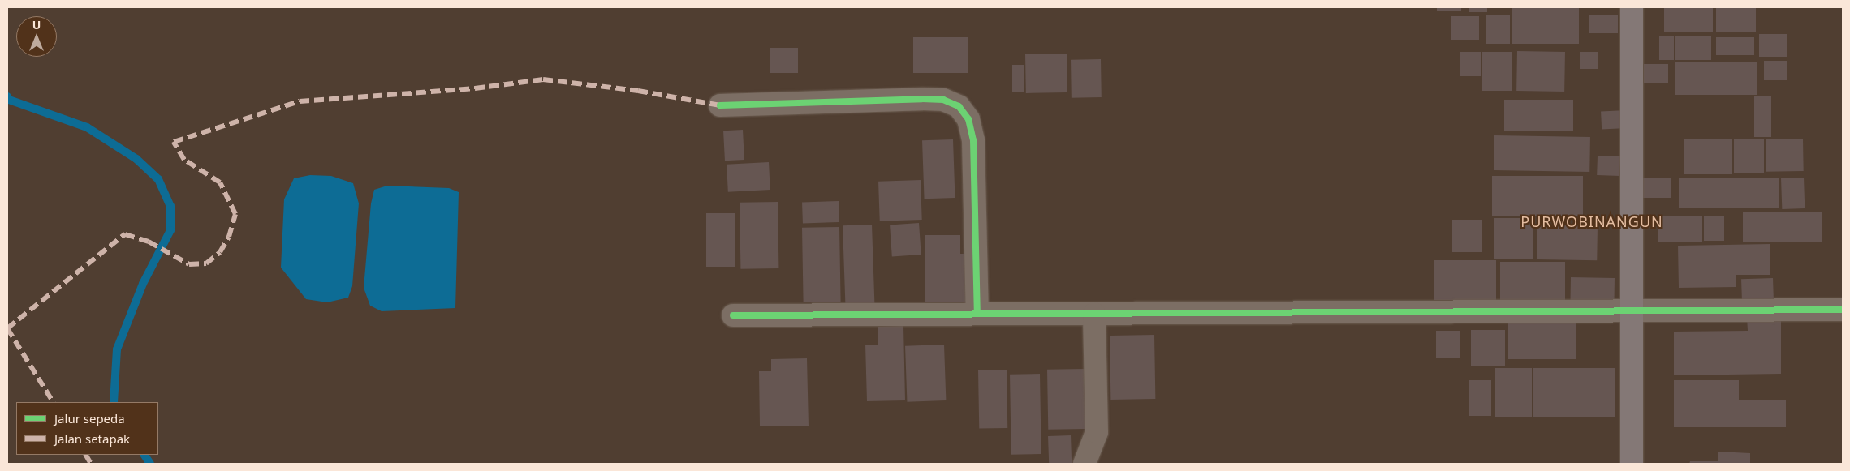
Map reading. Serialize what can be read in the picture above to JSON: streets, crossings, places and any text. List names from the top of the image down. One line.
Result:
{"districts":["PURWOBINANGUN"],"legend":["Jalur sepeda","Jalan setapak"],"north":"top"}
